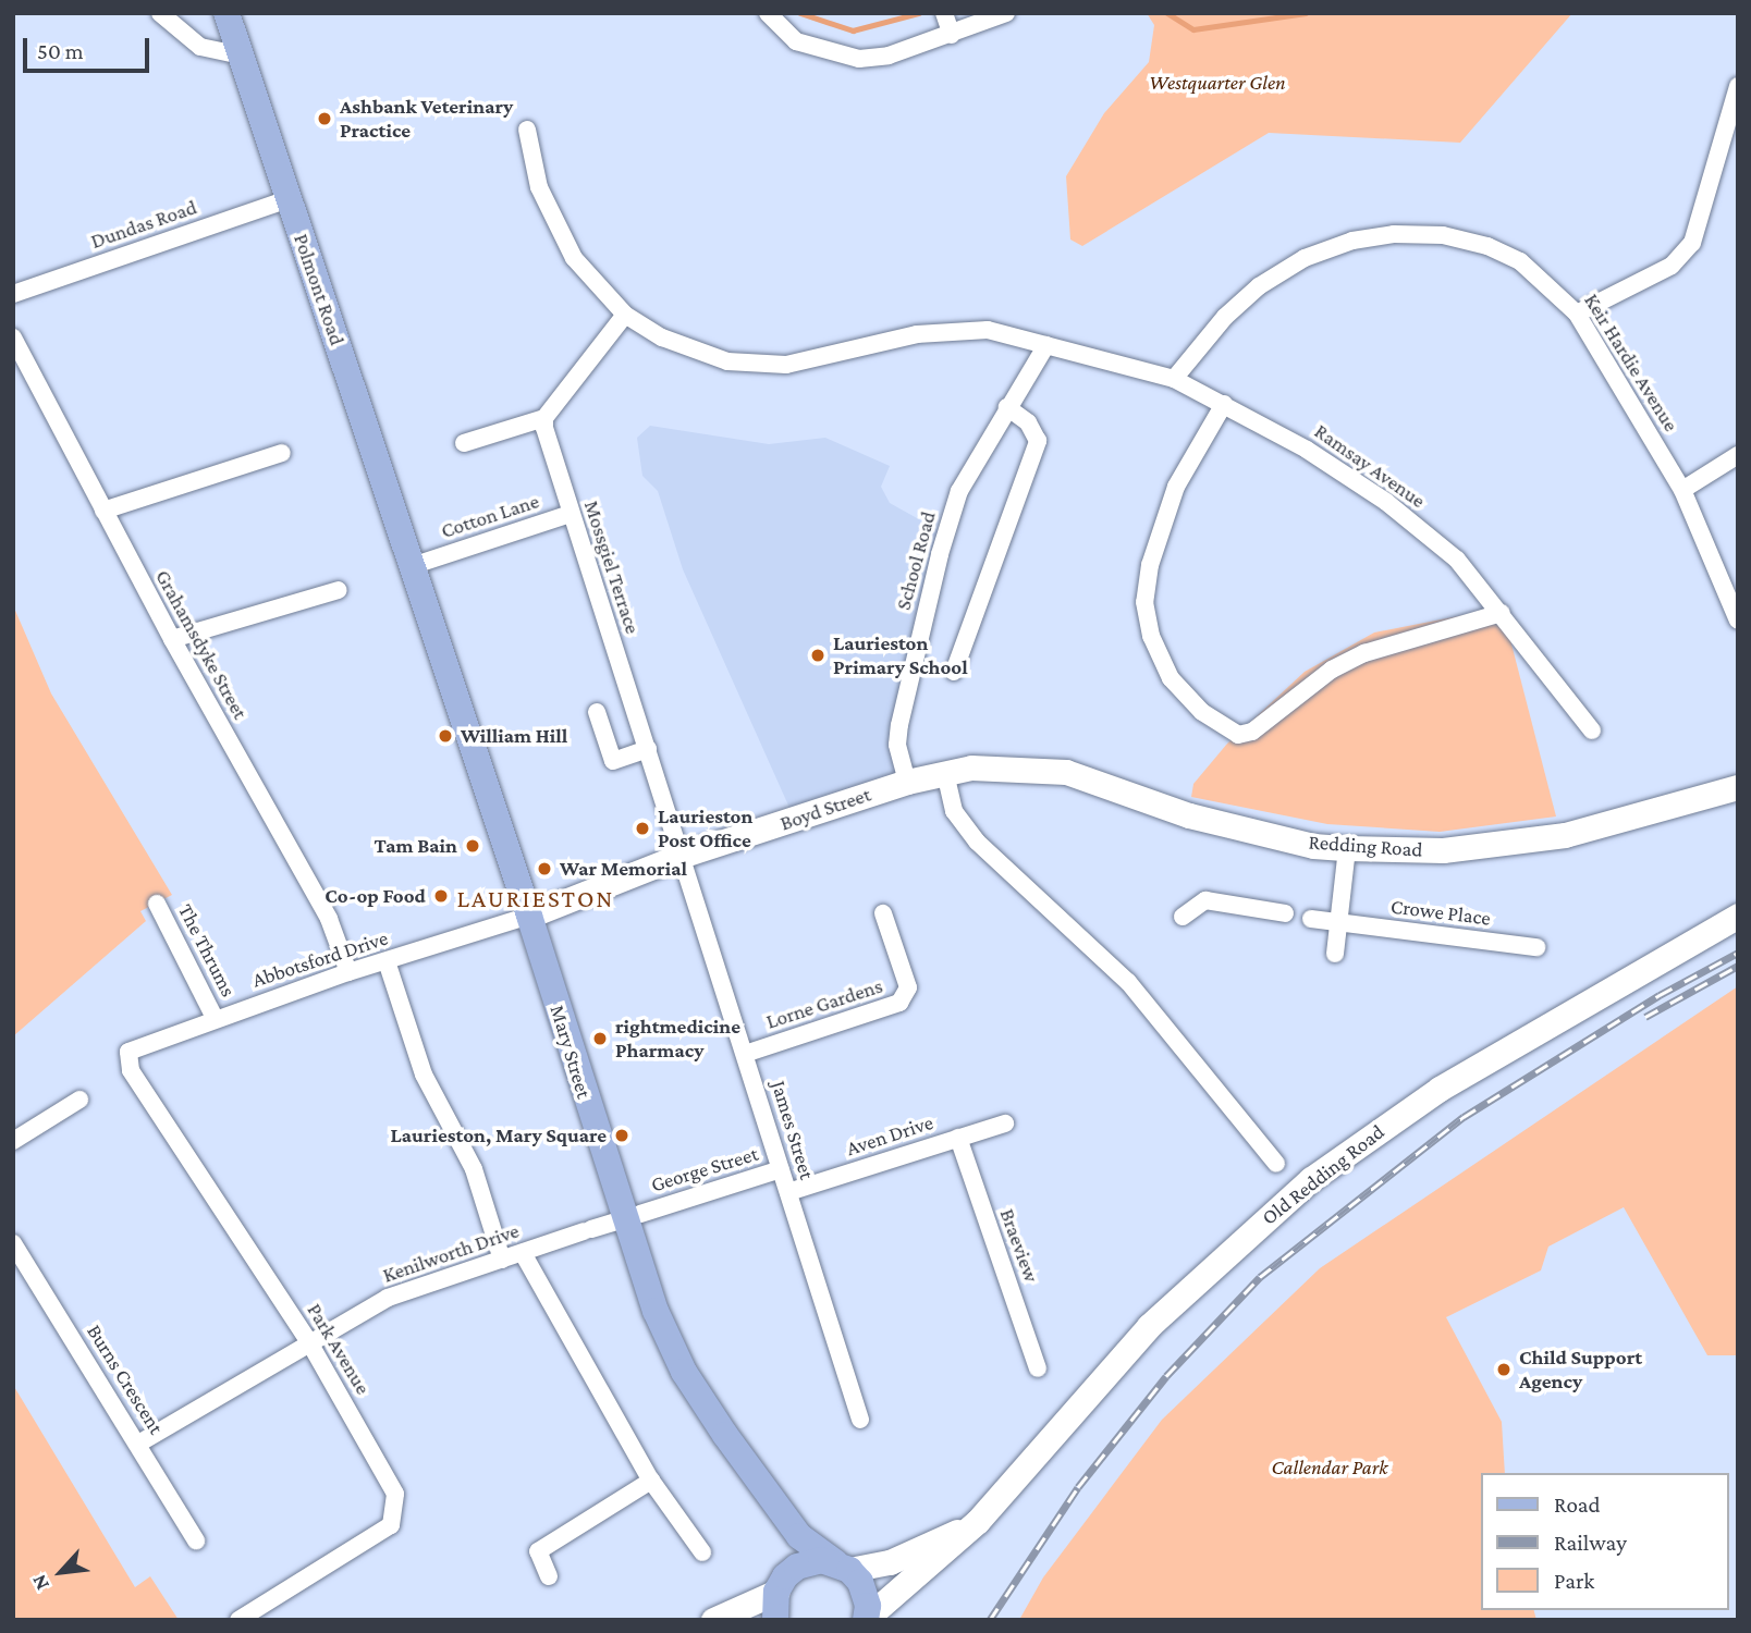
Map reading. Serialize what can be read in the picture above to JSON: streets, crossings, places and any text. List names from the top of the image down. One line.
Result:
{"streets":{"main road":["Polmont Road","Boyd Street","Redding Road","Mary Street","Old Redding Road"],"street":["Dundas Road","Keir Hardie Avenue","Ramsay Avenue","Cotton Lane","School Road","Mossgiel Terrace","Grahamsdyke Street","Crowe Place","The Thrums","Abbotsford Drive","Lorne Gardens","James Street","Aven Drive","George Street","Braeview","Kenilworth Drive","Park Avenue","Burns Crescent"]},"crossings":[["Dundas Road","Polmont Road"],["Polmont Road","Cotton Lane"],["Polmont Road","Mary Street"],["Keir Hardie Avenue","Ramsay Avenue"],["Ramsay Avenue","School Road"],["Cotton Lane","Mossgiel Terrace"],["Cotton Lane","Mary Street"],["School Road","Boyd Street"],["School Road","Redding Road"],["Mossgiel Terrace","Boyd Street"],["Mossgiel Terrace","James Street"],["Grahamsdyke Street","Abbotsford Drive"],["Boyd Street","Redding Road"],["Boyd Street","Abbotsford Drive"],["Boyd Street","Mary Street"],["Boyd Street","James Street"],["Redding Road","Old Redding Road"],["The Thrums","Abbotsford Drive"],["Abbotsford Drive","Mary Street"],["Abbotsford Drive","Park Avenue"],["Lorne Gardens","James Street"],["Mary Street","George Street"],["Mary Street","Old Redding Road"],["Mary Street","Kenilworth Drive"],["James Street","Aven Drive"],["James Street","George Street"],["Aven Drive","Braeview"],["George Street","Kenilworth Drive"],["Kenilworth Drive","Park Avenue"],["Kenilworth Drive","Burns Crescent"]],"districts":["LAURIESTON"],"parks":["Westquarter Glen","Callendar Park"],"places":["Ashbank Veterinary Practice","Laurieston Primary School","William Hill","Laurieston Post Office","Tam Bain","War Memorial","Co-op Food","rightmedicine Pharmacy","Laurieston, Mary Square","Child Support Agency"],"legend":["Road","Railway","Park"],"scale_bar":"50 m","north":"bottom left"}
